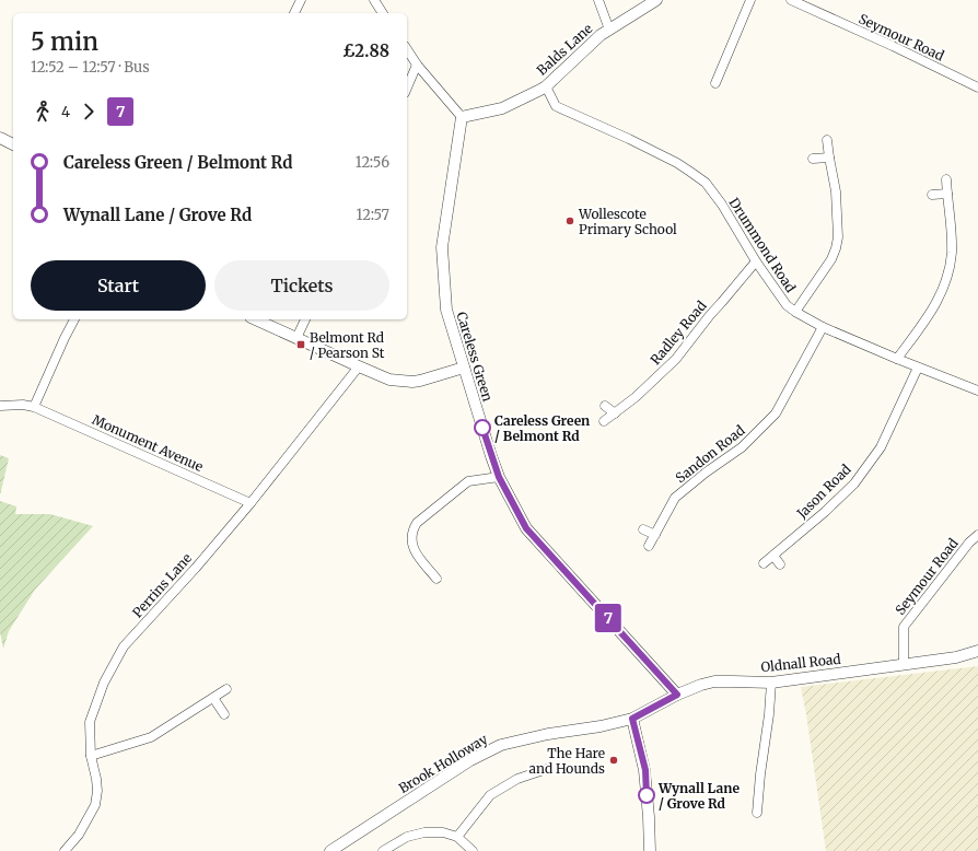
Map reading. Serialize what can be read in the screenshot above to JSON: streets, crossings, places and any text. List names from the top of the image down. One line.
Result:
{"streets":{"street":["Seymour Road","Balds Lane","Drummond Road","Radley Road","Careless Green","Monument Avenue","Sandon Road","Jason Road","Perrins Lane","Oldnall Road","Brook Holloway"]},"crossings":[["Seymour Road","Oldnall Road"],["Balds Lane","Drummond Road"],["Balds Lane","Careless Green"],["Drummond Road","Radley Road"],["Drummond Road","Sandon Road"],["Drummond Road","Jason Road"],["Careless Green","Oldnall Road"],["Monument Avenue","Perrins Lane"],["Oldnall Road","Brook Holloway"]],"places":{"other":["Wollescote Primary School","Careless Green / Belmont Rd","The Hare and Hounds","Wynall Lane / Grove Rd"],"transit":["Belmont Rd / Pearson St"]},"lines":["bus line 7"],"page":{"on_map":"7","heading":["5 min","12:52 – 12:57 · Bus","£2.88"],"legs":["4","7"],"list":[{"name":"Careless Green / Belmont Rd","value":"12:56"},{"name":"Wynall Lane / Grove Rd","value":"12:57"}],"buttons":["Start","Tickets"]}}
